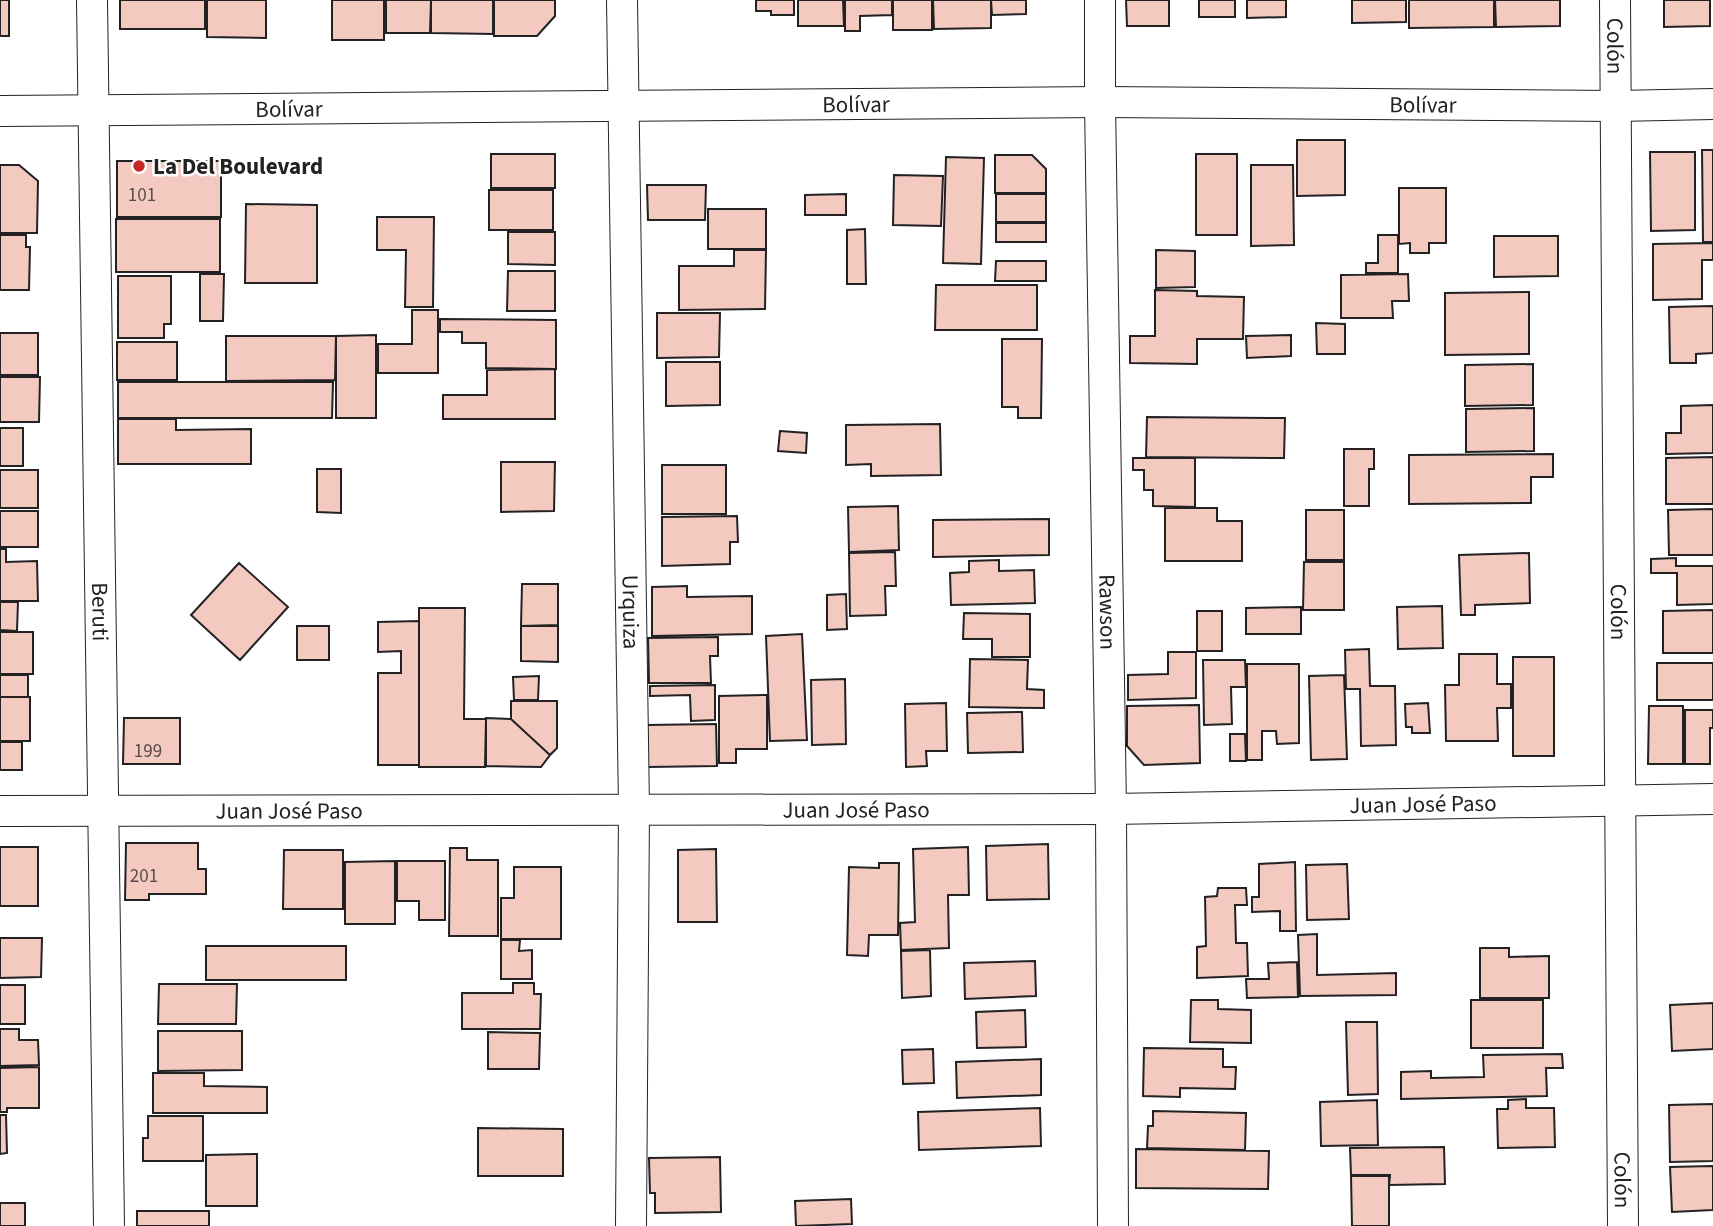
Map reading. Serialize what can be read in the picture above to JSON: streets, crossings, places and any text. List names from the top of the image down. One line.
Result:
{"streets":{"street":["Colón","Bolívar","Beruti","Urquiza","Rawson","Juan José Paso"]},"crossings":[["Colón","Bolívar"],["Colón","Juan José Paso"],["Bolívar","Beruti"],["Bolívar","Urquiza"],["Bolívar","Rawson"],["Beruti","Juan José Paso"],["Urquiza","Juan José Paso"],["Rawson","Juan José Paso"]],"places":["La Del Boulevard"],"house_numbers":["101","199","201"]}
